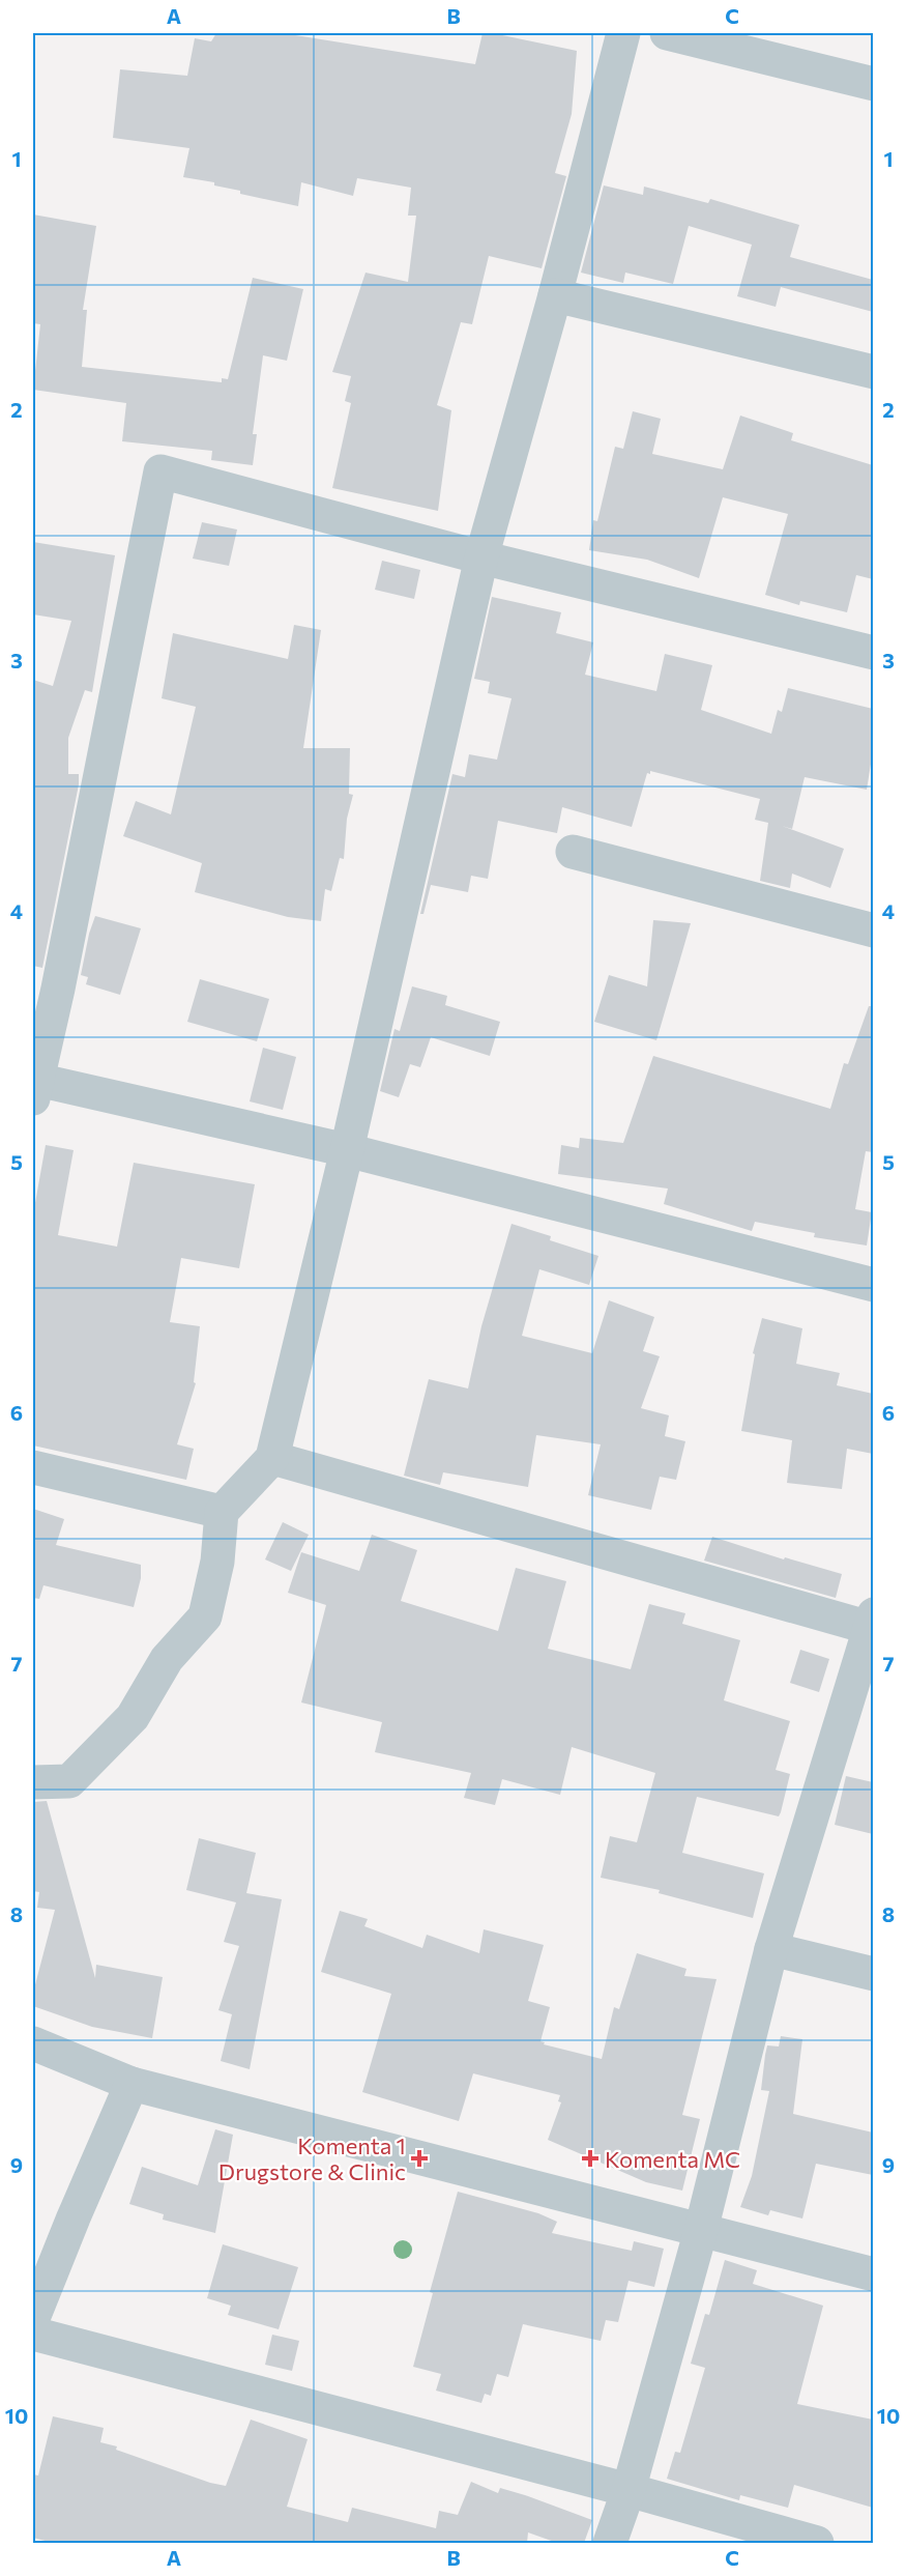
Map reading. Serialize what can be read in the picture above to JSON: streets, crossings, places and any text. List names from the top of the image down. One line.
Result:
{"places":{"health":["Komenta 1 Drugstore & Clinic","Komenta MC"]},"grid":{"columns":["A","B","C"],"rows":["1","2","3","4","5","6","7","8","9","10"]}}
